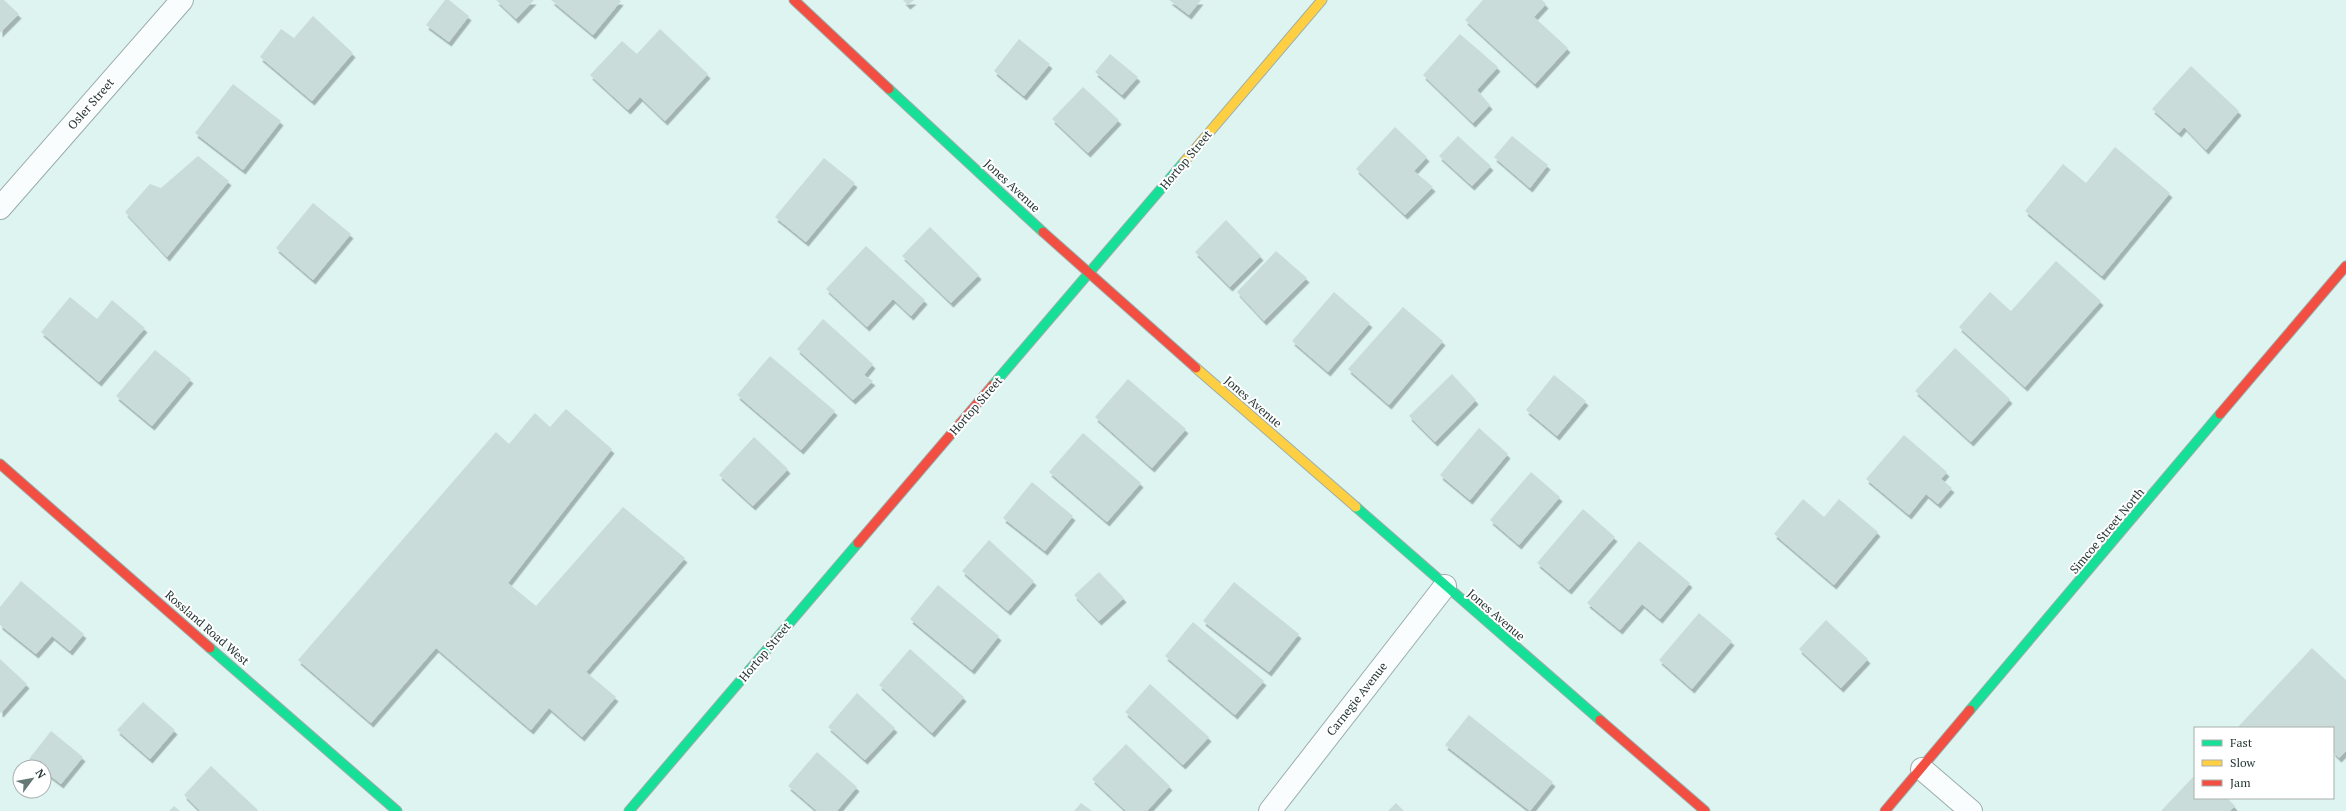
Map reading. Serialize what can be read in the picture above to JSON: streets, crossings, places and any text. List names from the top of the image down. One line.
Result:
{"streets":{"street":["Osler Street","Hortop Street","Jones Avenue","Simcoe Street North","Rossland Road West","Carnegie Avenue"]},"crossings":[["Hortop Street","Jones Avenue"],["Jones Avenue","Carnegie Avenue"]],"legend":["Fast","Slow","Jam"],"north":"top right"}
